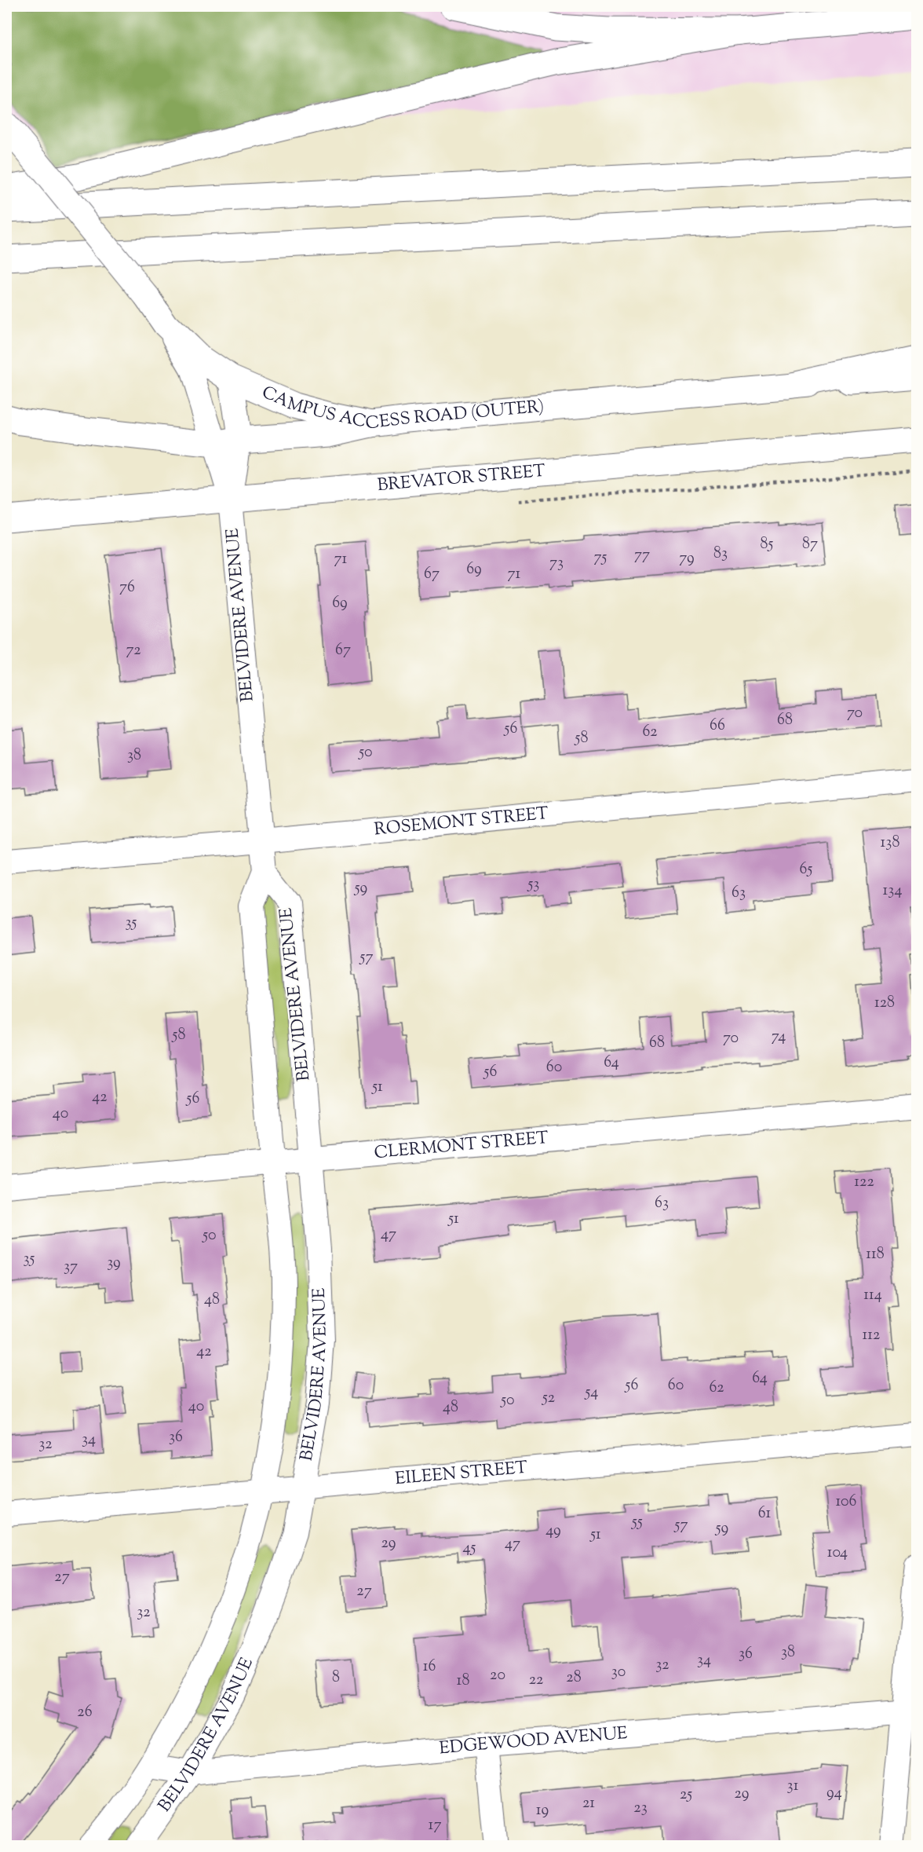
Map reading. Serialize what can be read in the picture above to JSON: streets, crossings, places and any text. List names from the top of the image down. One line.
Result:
{"streets":{"main road":["CAMPUS ACCESS ROAD (OUTER)","BREVATOR STREET"],"street":["BELVIDERE AVENUE","ROSEMONT STREET","CLERMONT STREET","EILEEN STREET","EDGEWOOD AVENUE"]},"crossings":[["CAMPUS ACCESS ROAD (OUTER)","BELVIDERE AVENUE"],["BREVATOR STREET","BELVIDERE AVENUE"],["BELVIDERE AVENUE","ROSEMONT STREET"],["BELVIDERE AVENUE","CLERMONT STREET"],["BELVIDERE AVENUE","EILEEN STREET"],["BELVIDERE AVENUE","EDGEWOOD AVENUE"]],"house_numbers":["85","87","83","77","75","79","71","73","69","67","71","76","69","72","67","70","68","66","56","62","58","50","38","138","65","53","59","134","63","35","57","128","58","74","70","68","64","60","56","51","42","56","40","122","63","51","47","50","118","35","39","37","114","48","112","42","64","56","60","62","54","52","50","40","48","36","34","32","106","61","55","57","59","49","51","29","47","45","104","27","27","32","38","36","34","32","16","30","20","8","28","22","18","26","31","94","29","25","21","23","19","17"]}
